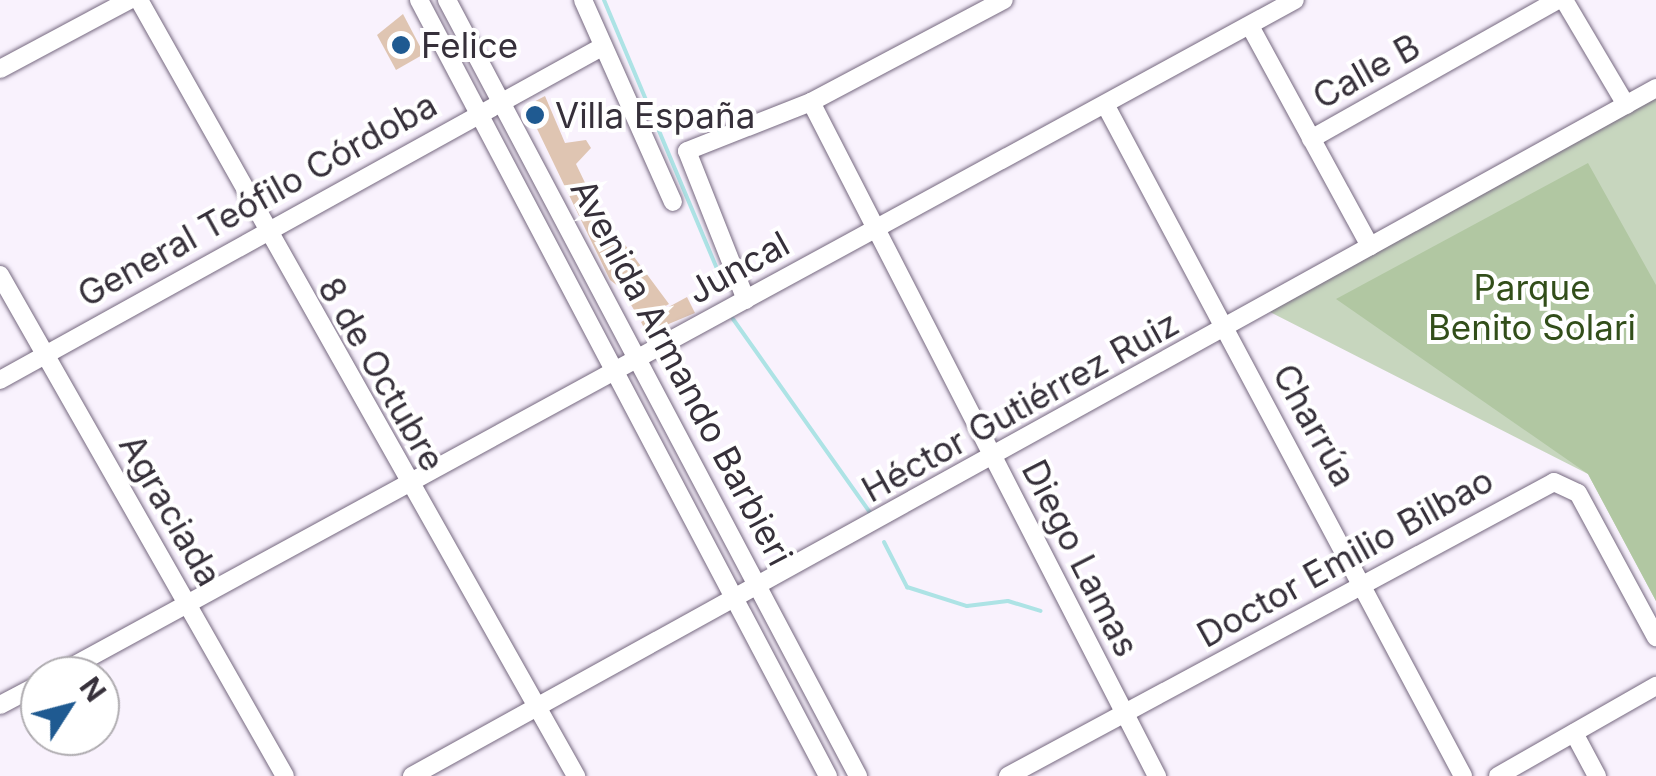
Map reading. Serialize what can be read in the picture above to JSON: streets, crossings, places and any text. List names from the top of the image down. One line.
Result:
{"streets":{"street":["Calle B","General Teófilo Córdoba","Juncal","Avenida Armando Barbieri","8 de Octubre","Héctor Gutiérrez Ruiz","Charrúa","Agraciada","Doctor Emilio Bilbao","Diego Lamas"]},"crossings":[["General Teófilo Córdoba","Avenida Armando Barbieri"],["General Teófilo Córdoba","8 de Octubre"],["General Teófilo Córdoba","Agraciada"],["Juncal","Avenida Armando Barbieri"],["Juncal","8 de Octubre"],["Juncal","Charrúa"],["Juncal","Agraciada"],["Juncal","Diego Lamas"],["Avenida Armando Barbieri","Héctor Gutiérrez Ruiz"],["8 de Octubre","Héctor Gutiérrez Ruiz"],["Héctor Gutiérrez Ruiz","Charrúa"],["Héctor Gutiérrez Ruiz","Diego Lamas"],["Charrúa","Doctor Emilio Bilbao"],["Doctor Emilio Bilbao","Diego Lamas"]],"parks":["Parque Benito Solari"],"places":["Felice","Villa España"],"north":"top right"}
